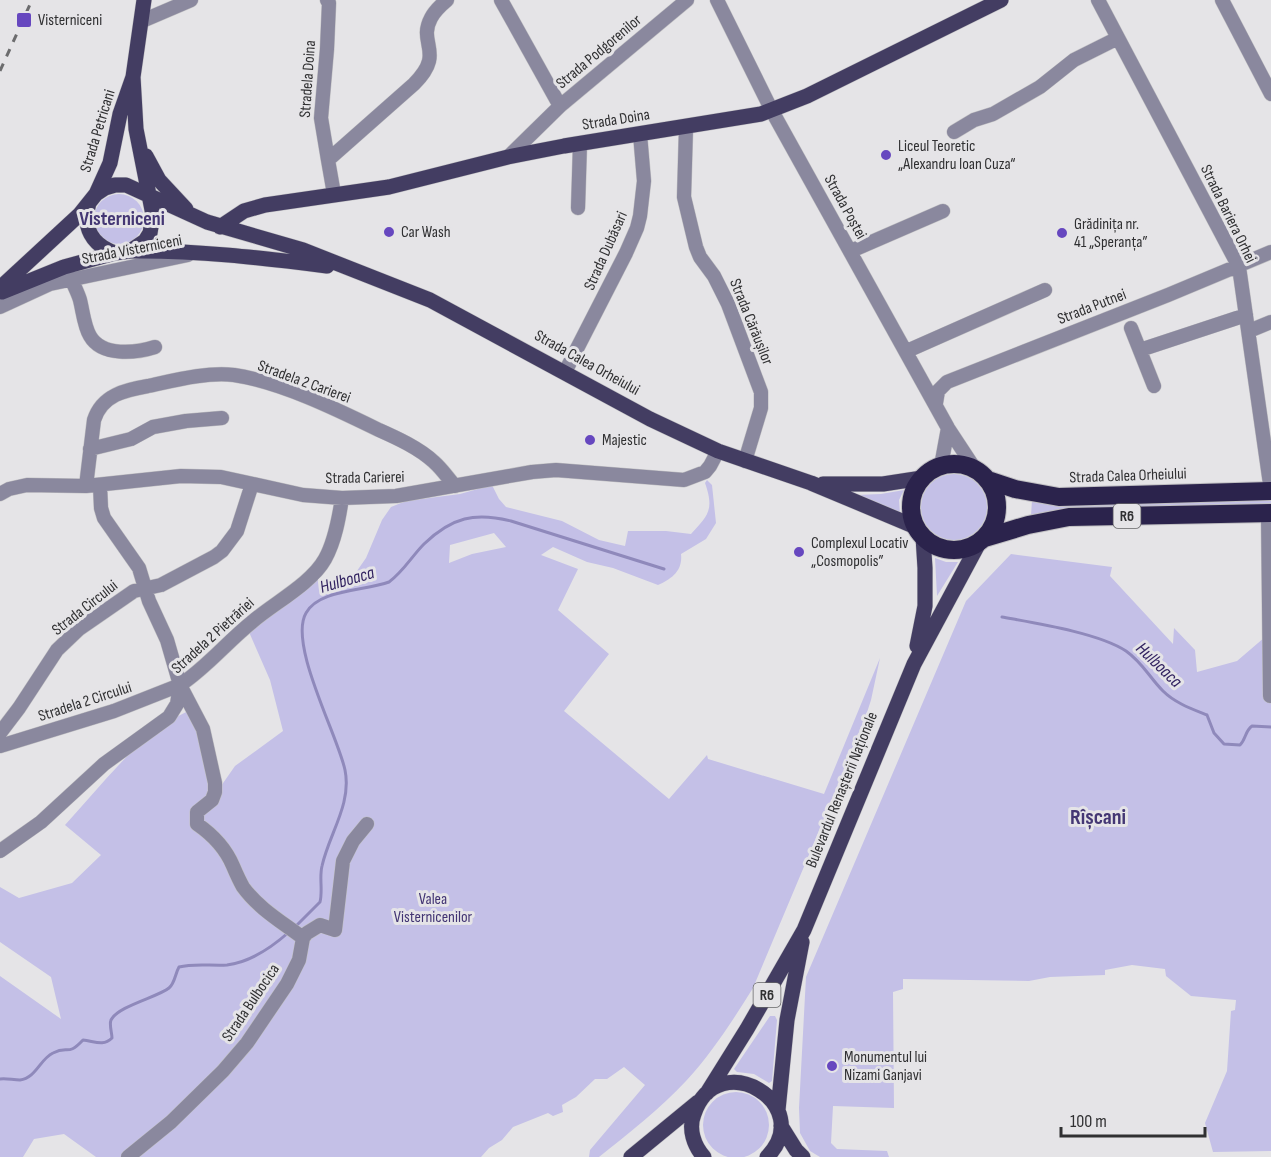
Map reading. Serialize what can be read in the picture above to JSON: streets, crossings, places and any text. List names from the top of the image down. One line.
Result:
{"streets":{"highway":["Strada Calea Orheiului","R6"],"main road":["Strada Doina","Strada Petricani","Bulevardul Renașterii Naționale"],"street":["Strada Podgorenilor","Stradela Doina","Strada Poștei","Strada Bariera Orhei","Strada Visterniceni","Strada Dubăsari","Strada Putnei","Strada Cărăușilor","Stradela 2 Carierei","Strada Carierei","Strada Circului","Stradela 2 Pietrăriei","Stradela 2 Circului","Strada Bulbocica"]},"crossings":[["Strada Podgorenilor","Strada Doina"],["Stradela Doina","Strada Doina"],["Strada Doina","Strada Poștei"],["Strada Doina","Strada Dubăsari"],["Strada Doina","Strada Cărăușilor"],["Strada Doina","Strada Calea Orheiului"],["Strada Petricani","Strada Calea Orheiului"],["Strada Poștei","Strada Putnei"],["Strada Poștei","Strada Calea Orheiului"],["Strada Poștei","R6"],["Strada Poștei","Bulevardul Renașterii Naționale"],["Strada Bariera Orhei","Strada Putnei"],["Strada Bariera Orhei","Strada Calea Orheiului"],["Strada Visterniceni","Strada Calea Orheiului"],["Strada Dubăsari","Strada Calea Orheiului"],["Strada Cărăușilor","Strada Calea Orheiului"],["Strada Calea Orheiului","Strada Carierei"],["Strada Calea Orheiului","R6"],["Strada Calea Orheiului","Bulevardul Renașterii Naționale"],["Stradela 2 Carierei","Strada Carierei"],["Stradela 2 Carierei","Strada Circului"],["Stradela 2 Carierei","Stradela 2 Pietrăriei"],["Stradela 2 Carierei","Stradela 2 Circului"],["Stradela 2 Carierei","Strada Bulbocica"],["Strada Carierei","Strada Circului"],["Strada Carierei","Stradela 2 Pietrăriei"],["R6","Bulevardul Renașterii Naționale"],["Stradela 2 Pietrăriei","Stradela 2 Circului"]],"districts":["Visterniceni","Rîșcani"],"water":["Hulboaca"],"parks":["Valea Visternicenilor"],"places":{"transit":["Visterniceni"],"other":["Liceul Teoretic „Alexandru Ioan Cuza“","Car Wash","Grădinița nr. 41 „Speranța”","Majestic","Complexul Locativ „Cosmopolis”","Monumentul lui Nizami Ganjavi"]},"scale_bar":"100 m"}
